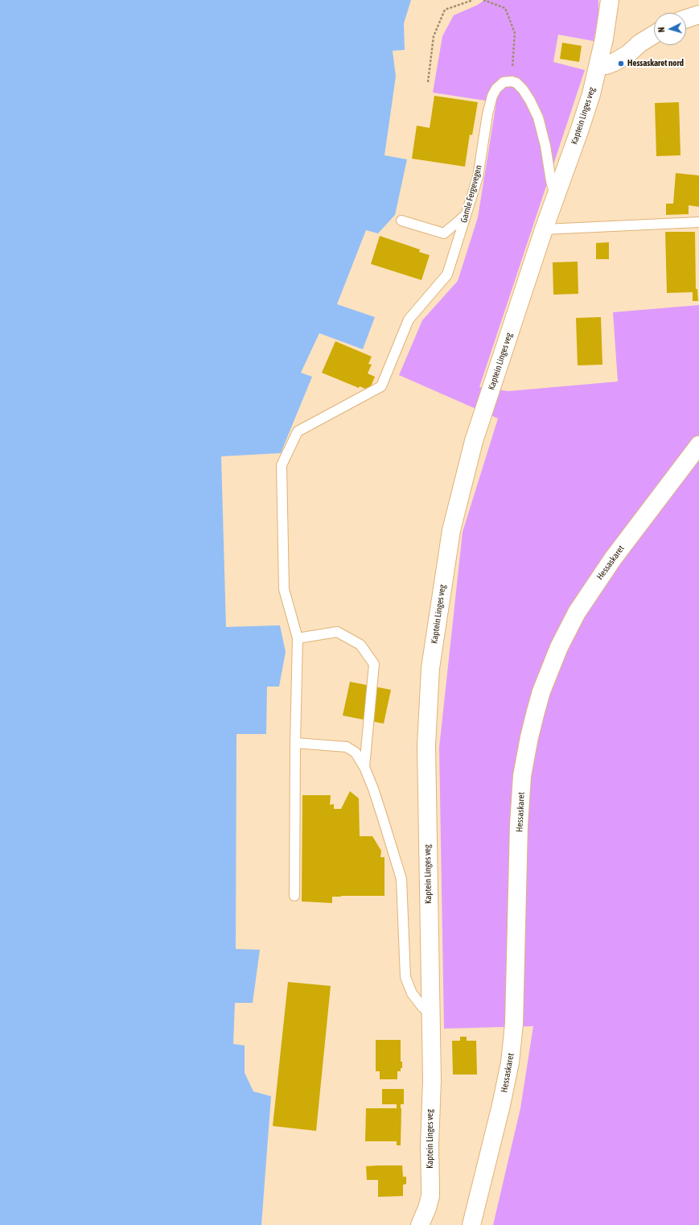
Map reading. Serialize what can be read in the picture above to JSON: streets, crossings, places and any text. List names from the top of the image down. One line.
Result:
{"streets":{"street":["Kaptein Linges veg","Hessaskaret"],"lane":["Gamle Fergevegen"]},"places":["Hessaskaret nord"],"north":"left"}
